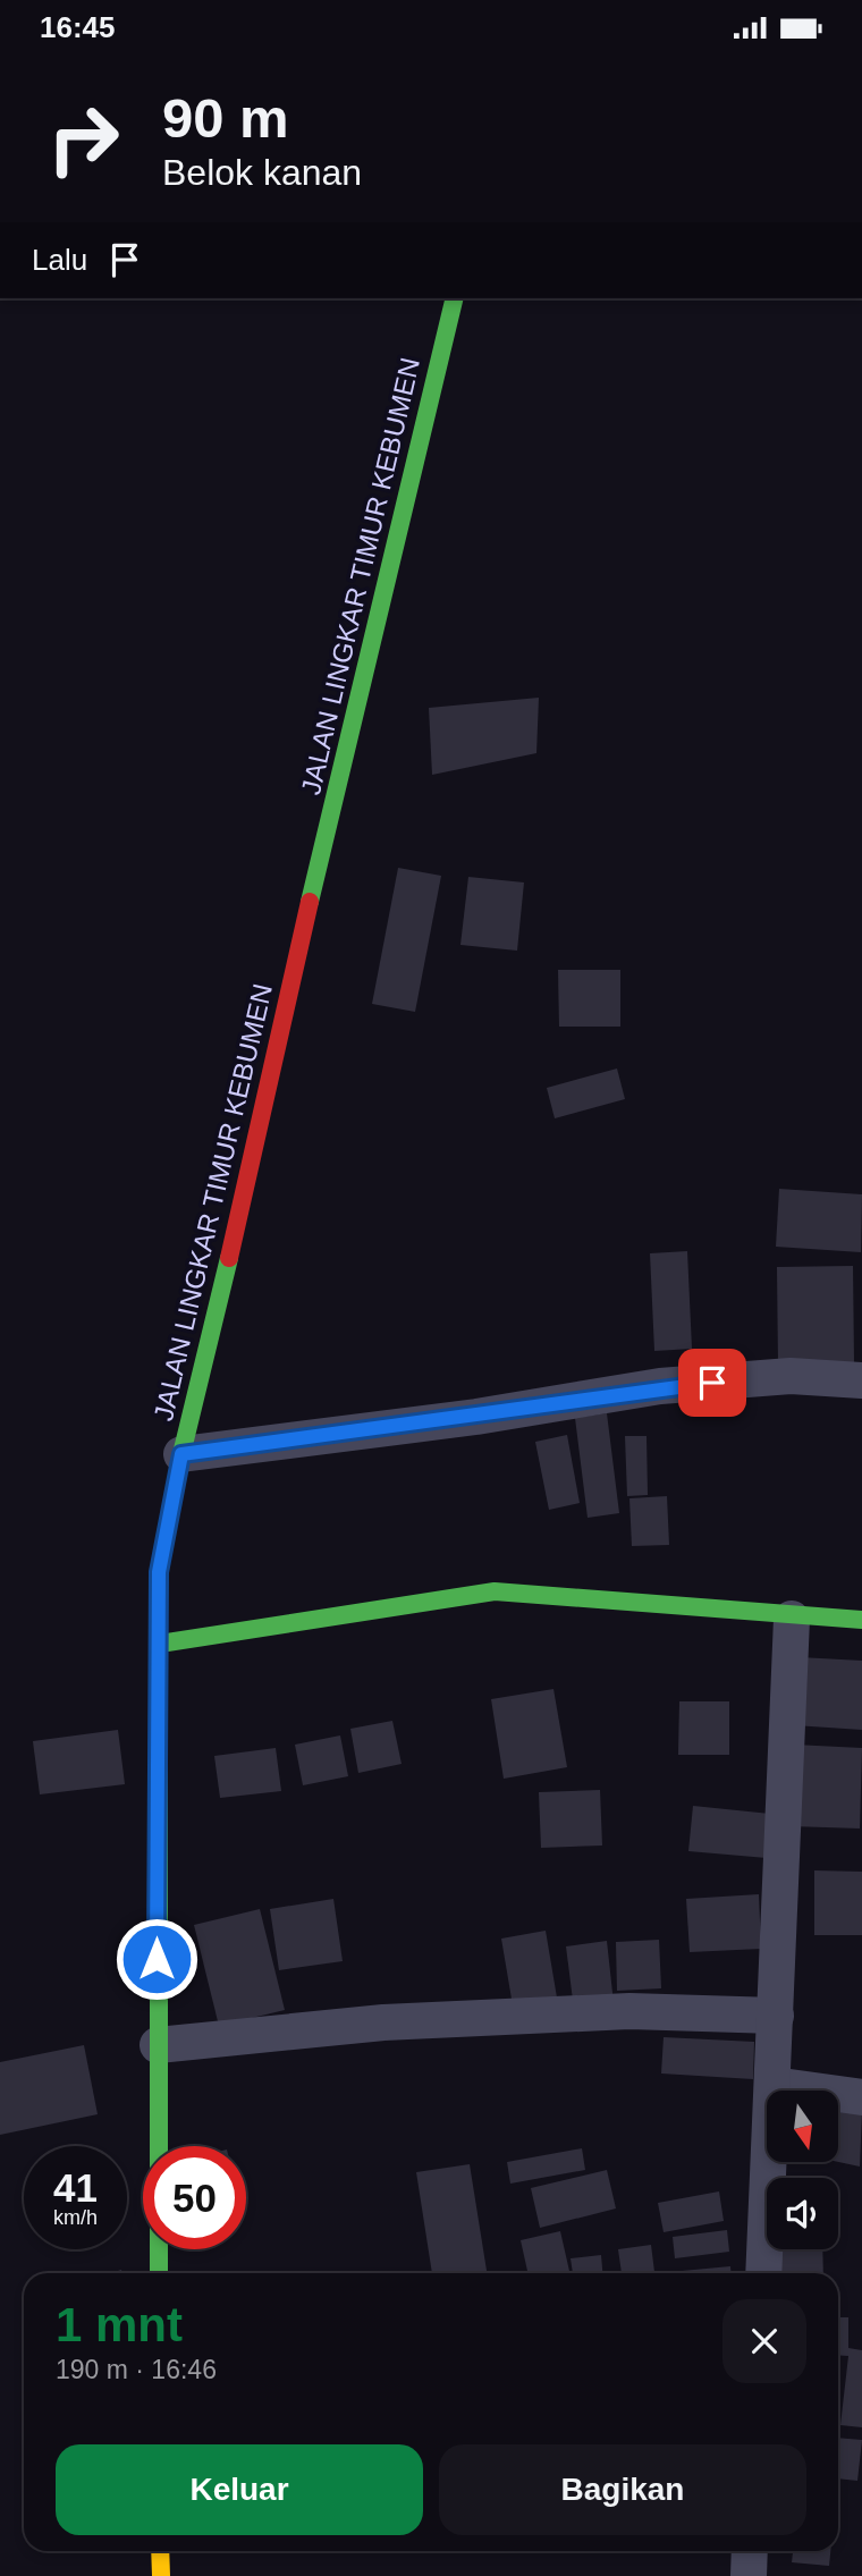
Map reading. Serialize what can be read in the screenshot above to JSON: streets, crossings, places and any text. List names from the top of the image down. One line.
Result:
{"streets":{"main road":["JALAN LINGKAR TIMUR KEBUMEN"]},"north":"bottom","page":{"status":"16:45","turn":["90 m","Belok kanan"],"then":"Lalu","speed":"41 km/h","limit":"50","heading":["1 mnt","190 m · 16:46"],"buttons":["Keluar","Bagikan"]}}
